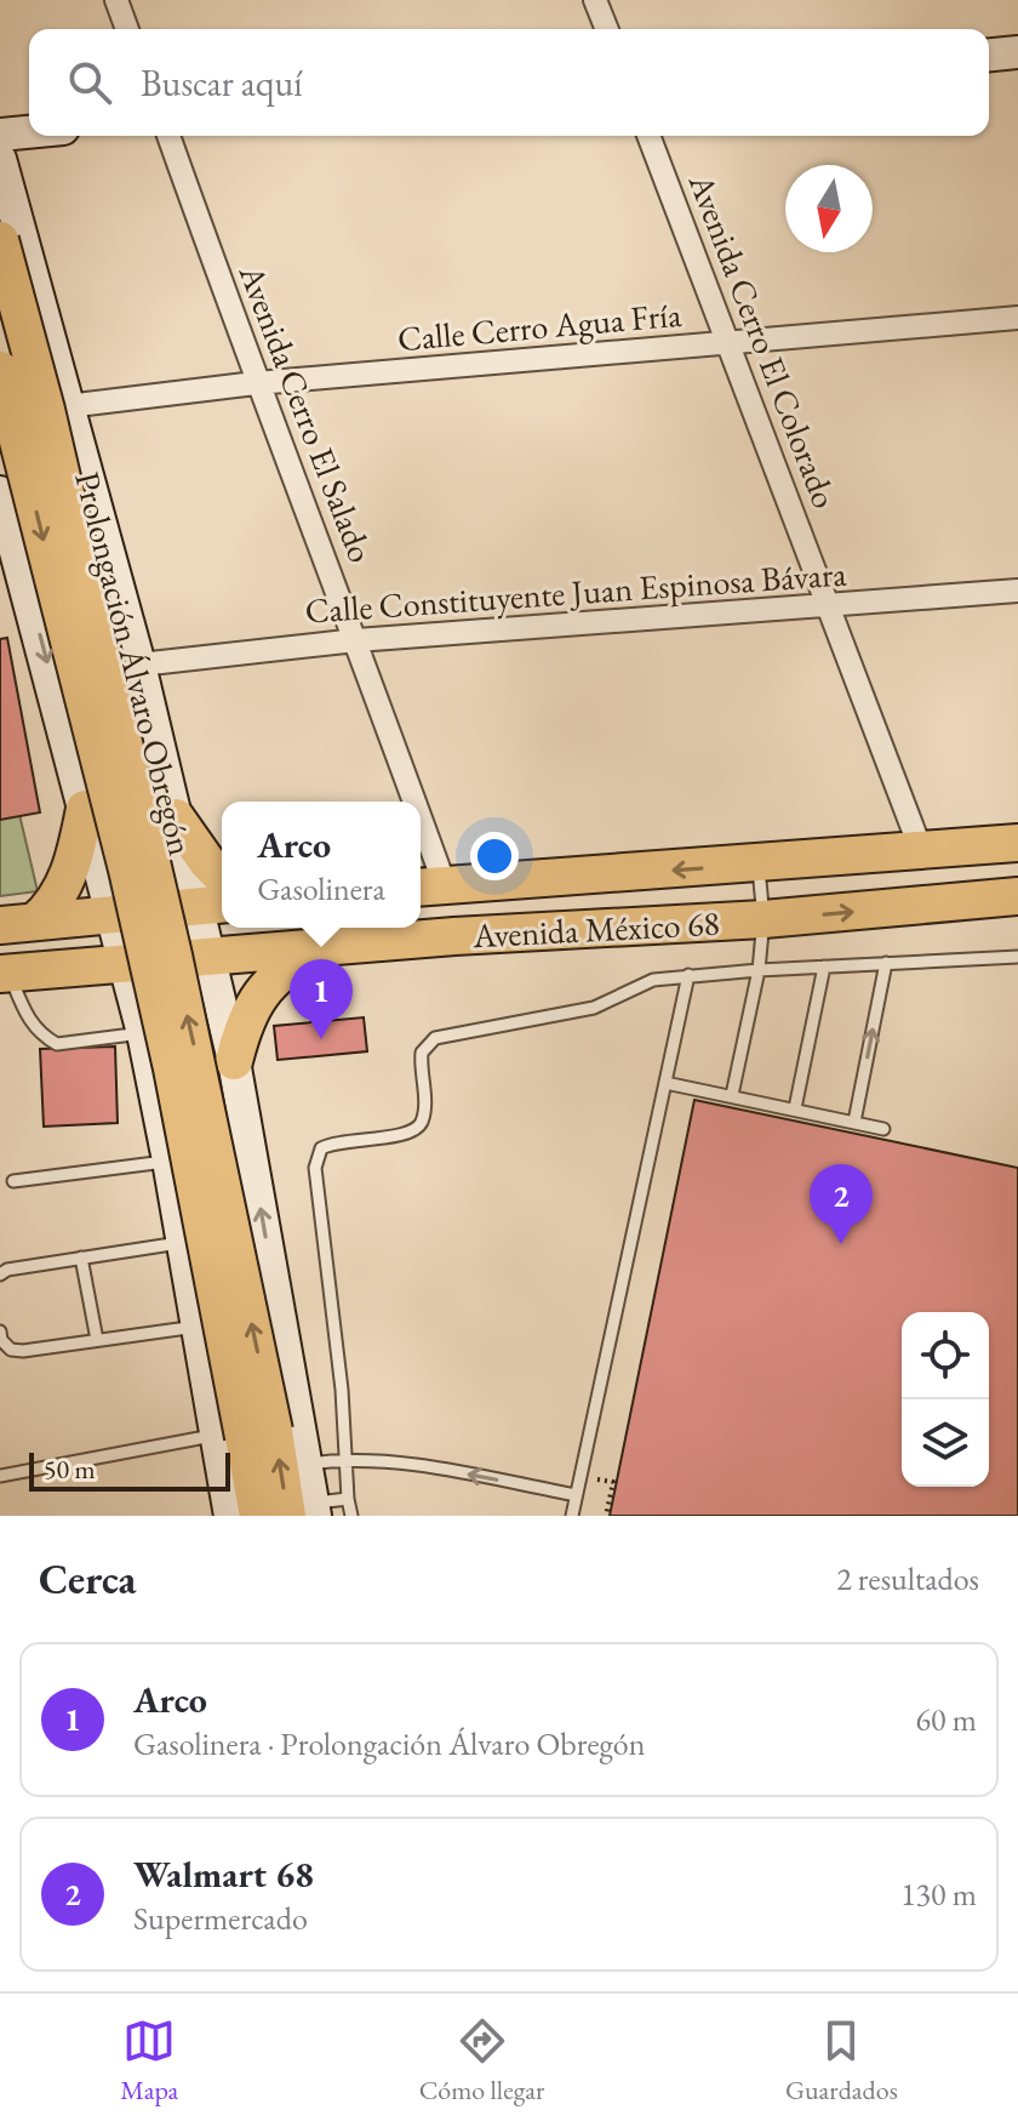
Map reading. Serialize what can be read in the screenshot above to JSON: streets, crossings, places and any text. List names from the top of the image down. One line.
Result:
{"streets":{"main road":["Prolongación Álvaro Obregón","Avenida México 68"],"street":["Calle Cerro Agua Fría","Avenida Cerro El Colorado","Avenida Cerro El Salado","Calle Constituyente Juan Espinosa Bávara"]},"crossings":[["Calle Cerro Agua Fría","Avenida Cerro El Colorado"],["Calle Cerro Agua Fría","Avenida Cerro El Salado"],["Calle Cerro Agua Fría","Prolongación Álvaro Obregón"],["Avenida Cerro El Colorado","Calle Constituyente Juan Espinosa Bávara"],["Avenida Cerro El Colorado","Avenida México 68"],["Avenida Cerro El Salado","Calle Constituyente Juan Espinosa Bávara"],["Avenida Cerro El Salado","Avenida México 68"],["Calle Constituyente Juan Espinosa Bávara","Prolongación Álvaro Obregón"],["Prolongación Álvaro Obregón","Avenida México 68"]],"scale_bar":"50 m","north":"bottom","page":{"search":"Buscar aquí","popup":["Arco","Gasolinera"],"pins":["1","2"],"scale":"50 m","heading":["Cerca","2 resultados"],"list":[{"mark":"1","name":"Arco","note":"Gasolinera · Prolongación Álvaro Obregón","value":"60 m"},{"mark":"2","name":"Walmart 68","note":"Supermercado","value":"130 m"}],"nav":["Mapa","Cómo llegar","Guardados"]}}
